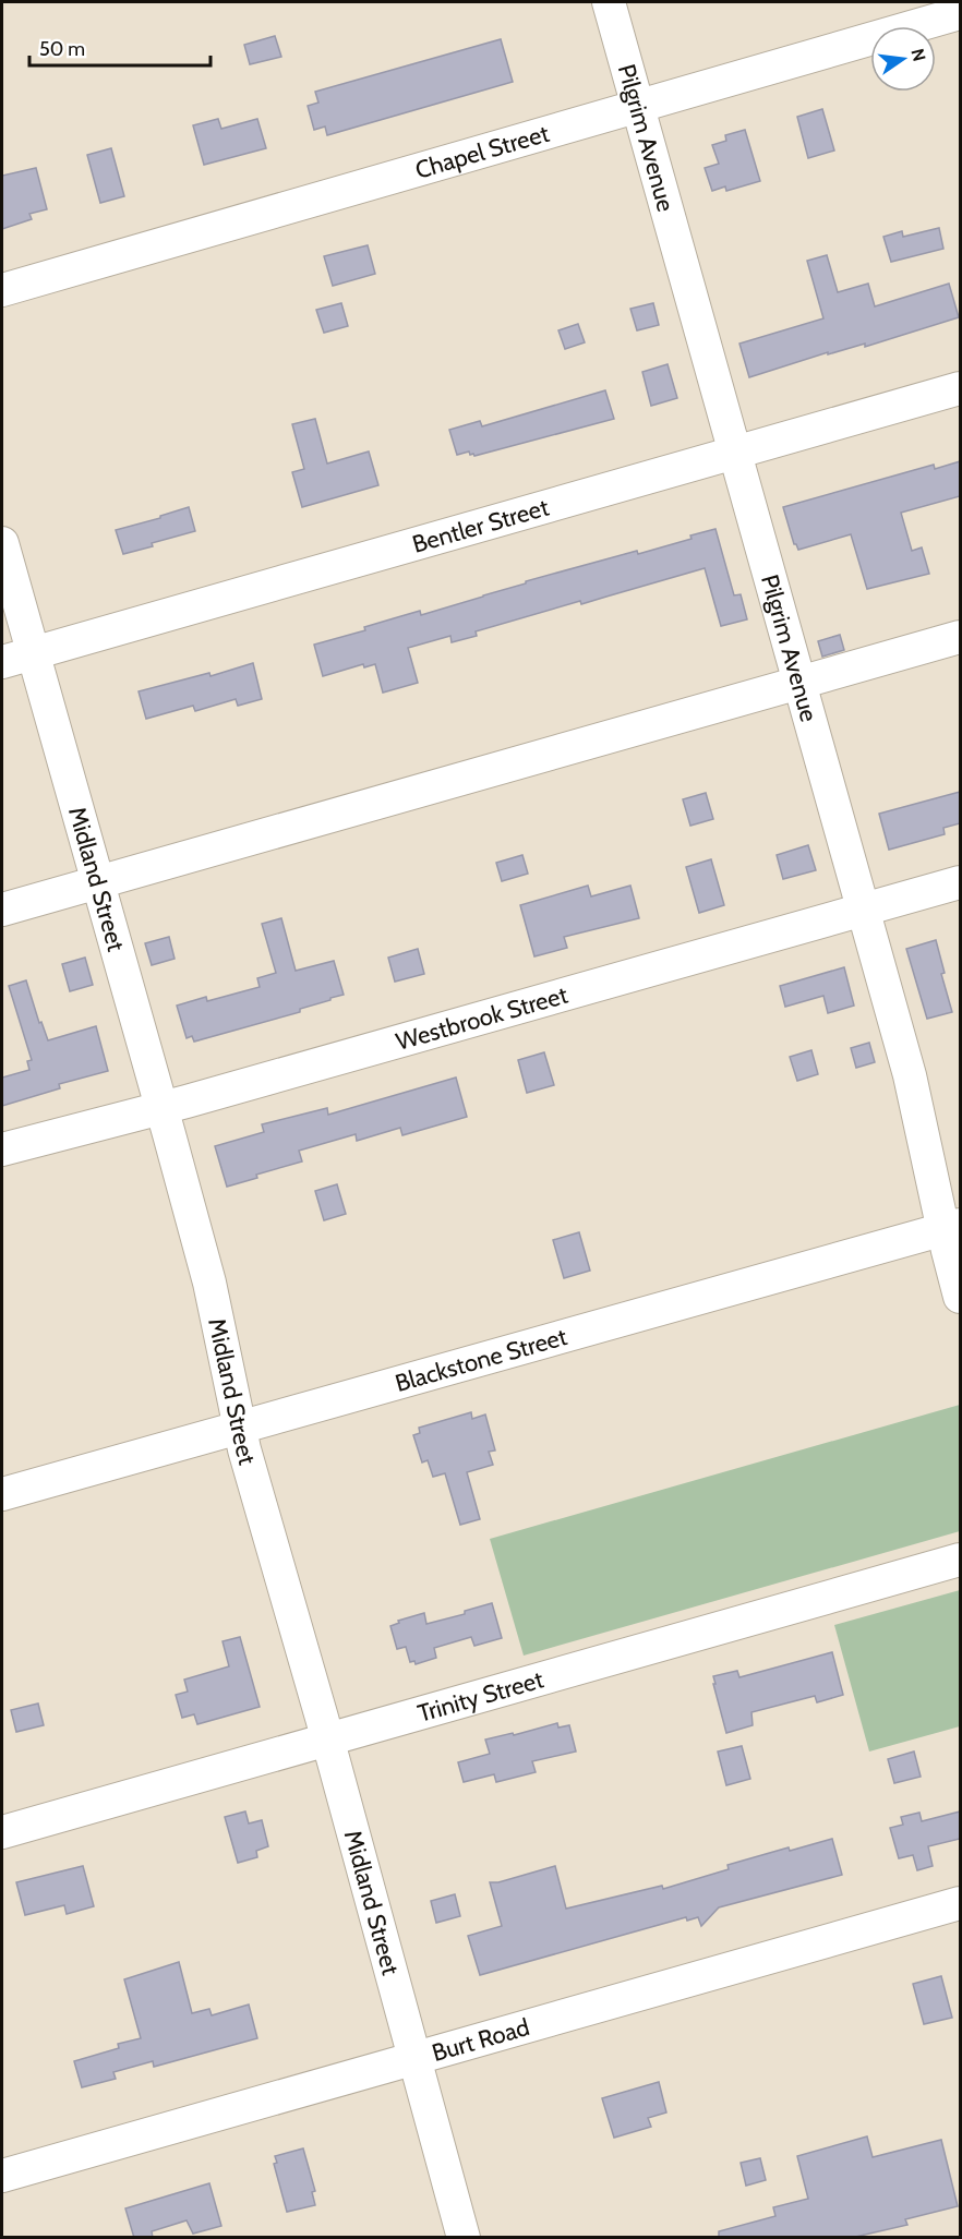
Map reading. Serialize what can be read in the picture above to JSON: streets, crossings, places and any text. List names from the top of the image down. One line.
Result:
{"streets":{"street":["Pilgrim Avenue","Chapel Street","Bentler Street","Midland Street","Westbrook Street","Blackstone Street","Trinity Street","Burt Road"]},"crossings":[["Pilgrim Avenue","Chapel Street"],["Pilgrim Avenue","Bentler Street"],["Pilgrim Avenue","Westbrook Street"],["Pilgrim Avenue","Blackstone Street"],["Bentler Street","Midland Street"],["Midland Street","Westbrook Street"],["Midland Street","Blackstone Street"],["Midland Street","Trinity Street"],["Midland Street","Burt Road"]],"scale_bar":"50 m","north":"right"}
